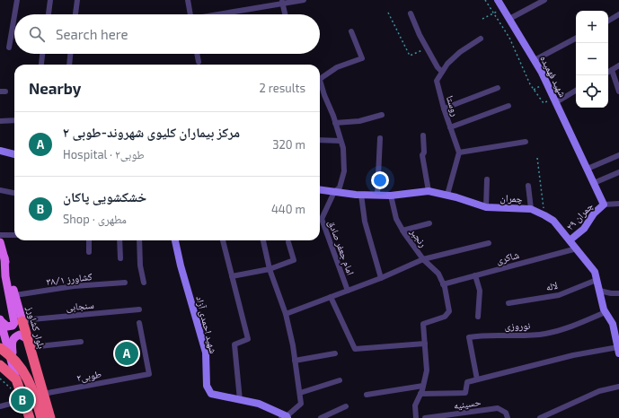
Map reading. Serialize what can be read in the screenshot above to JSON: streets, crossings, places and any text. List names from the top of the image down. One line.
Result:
{"streets":{"highway":["بلوار کشاورز"],"street":["شهید فهمیده","روستا","چمران","چمران ۲۹","رنجبر","امام جعفر صادق","شاکری","کشاورز ۳۸/۱","لاله","سنجابی","شهید احمدی آزاد","نوروزی","طوبی۲","حسینیه"]},"crossings":[["شهید فهمیده","چمران ۲۹"],["چمران","چمران ۲۹"],["چمران","رنجبر"],["چمران","امام جعفر صادق"],["چمران","شاکری"],["چمران","لاله"],["چمران","نوروزی"],["رنجبر","شاکری"],["کشاورز ۳۸/۱","بلوار کشاورز"],["سنجابی","بلوار کشاورز"],["بلوار کشاورز","طوبی۲"]],"page":{"map_buttons":["+","−"],"search":"Search here","heading":["Nearby","2 results"],"list":[{"mark":"A","name":"مرکز بیماران کلیوی شهروند-طوبی ۲","note":"Hospital · طوبی۲","value":"320 m"},{"mark":"B","name":"خشکشویی پاکان","note":"Shop · مطهری","value":"440 m"}],"pins":["A","B"]}}
